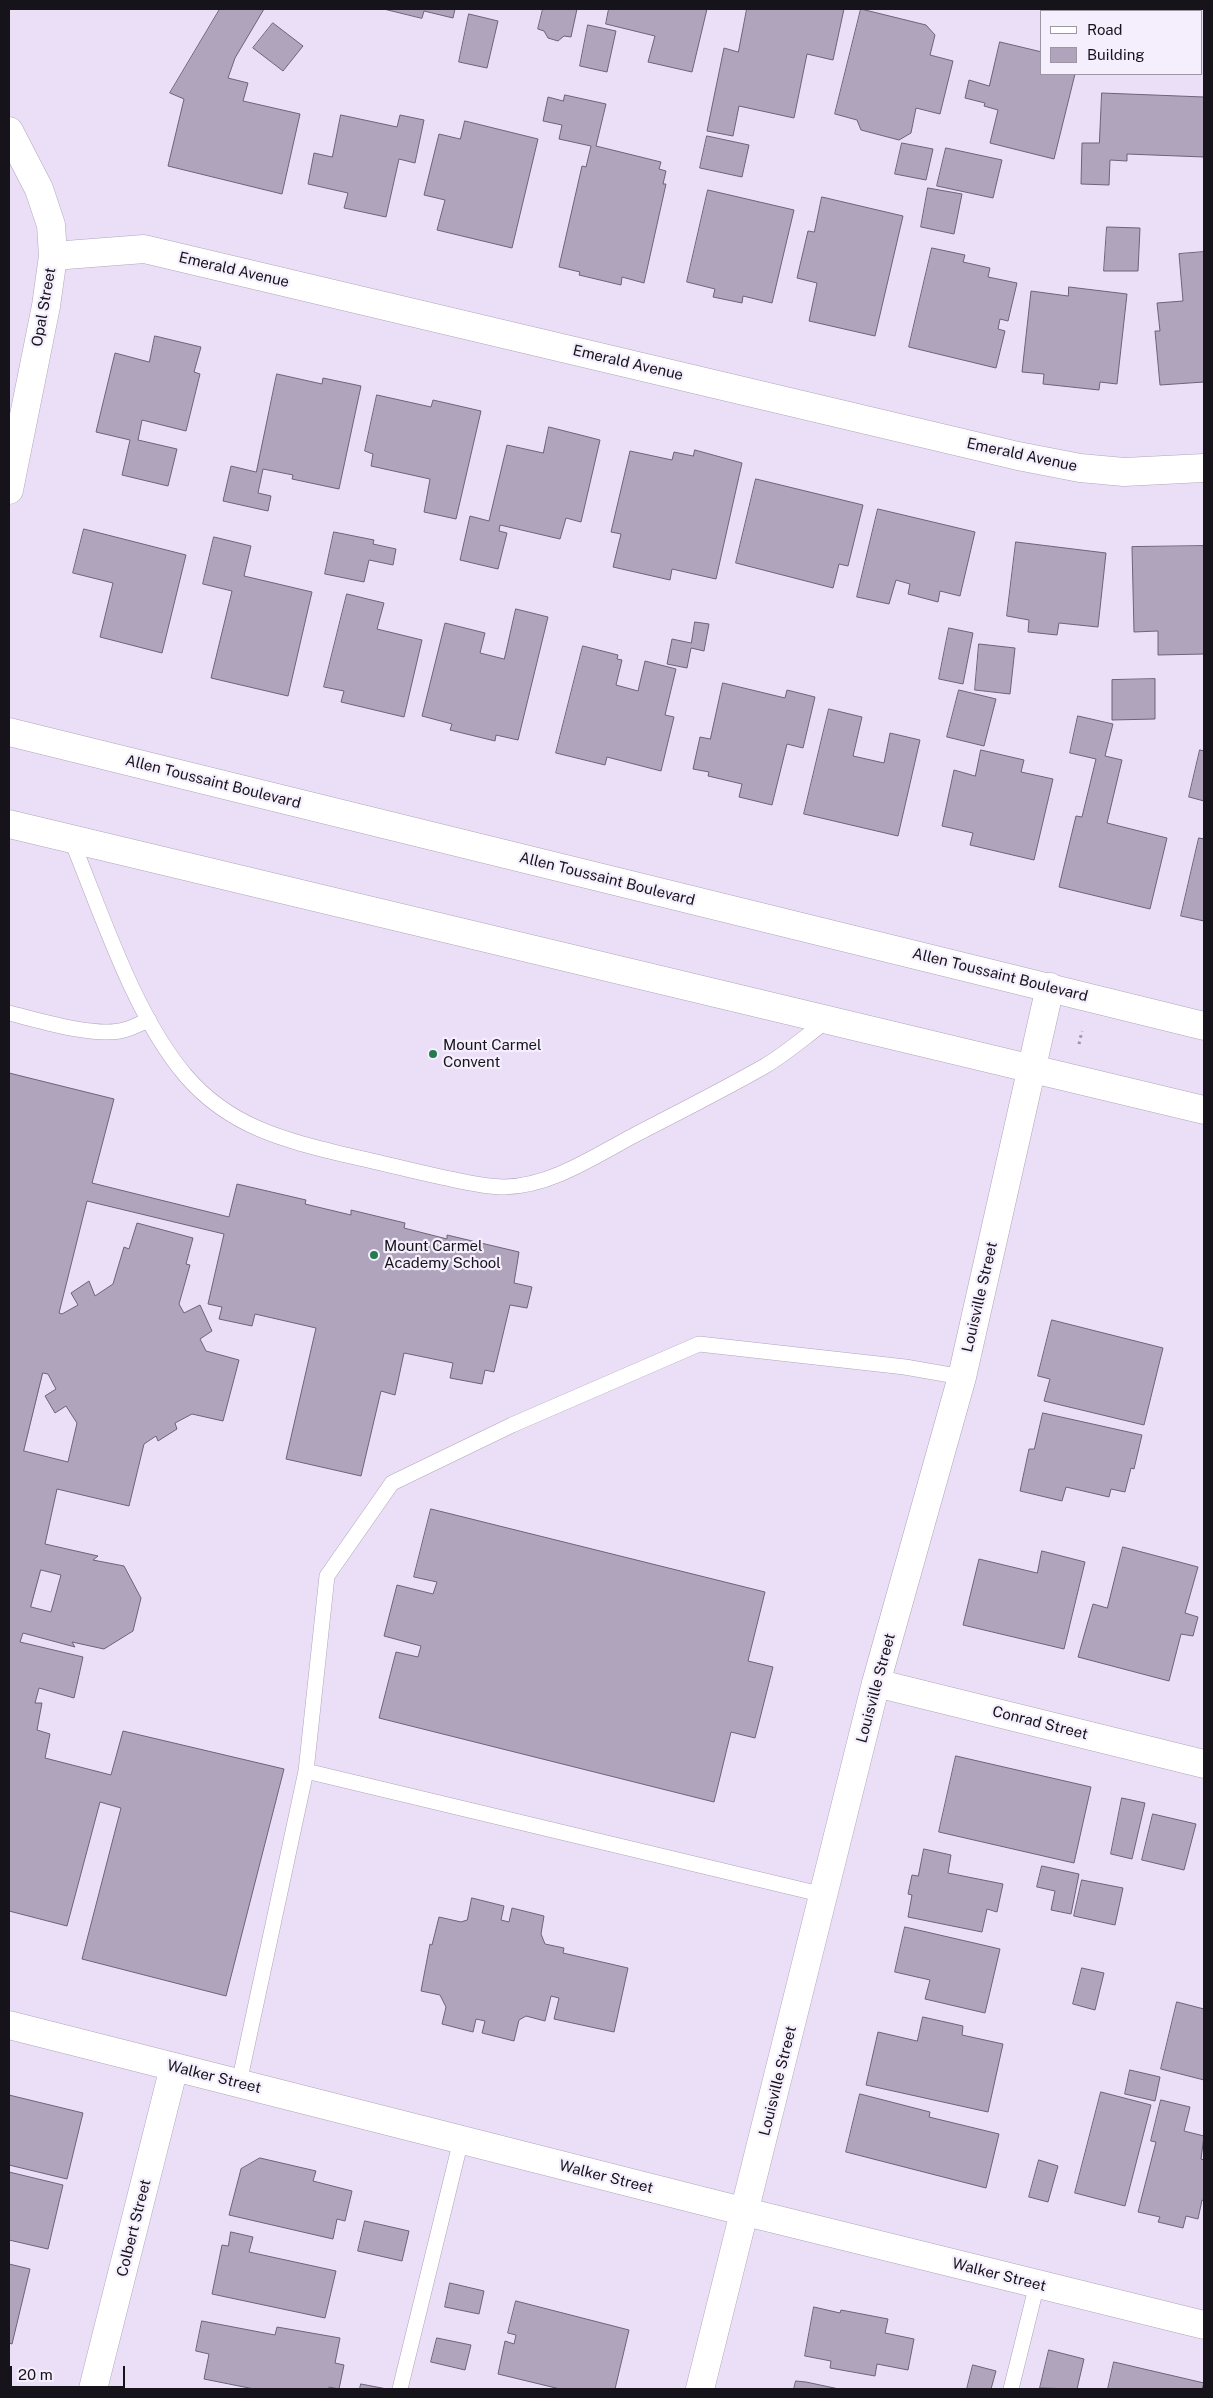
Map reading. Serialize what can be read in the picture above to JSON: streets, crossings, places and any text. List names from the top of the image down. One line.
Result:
{"streets":{"street":["Emerald Avenue","Opal Street","Allen Toussaint Boulevard","Louisville Street","Conrad Street","Walker Street","Colbert Street"]},"crossings":[["Emerald Avenue","Opal Street"],["Allen Toussaint Boulevard","Louisville Street"],["Louisville Street","Conrad Street"],["Louisville Street","Walker Street"],["Walker Street","Colbert Street"]],"places":["Mount Carmel Convent","Mount Carmel Academy School"],"legend":["Road","Building"],"scale_bar":"20 m"}
